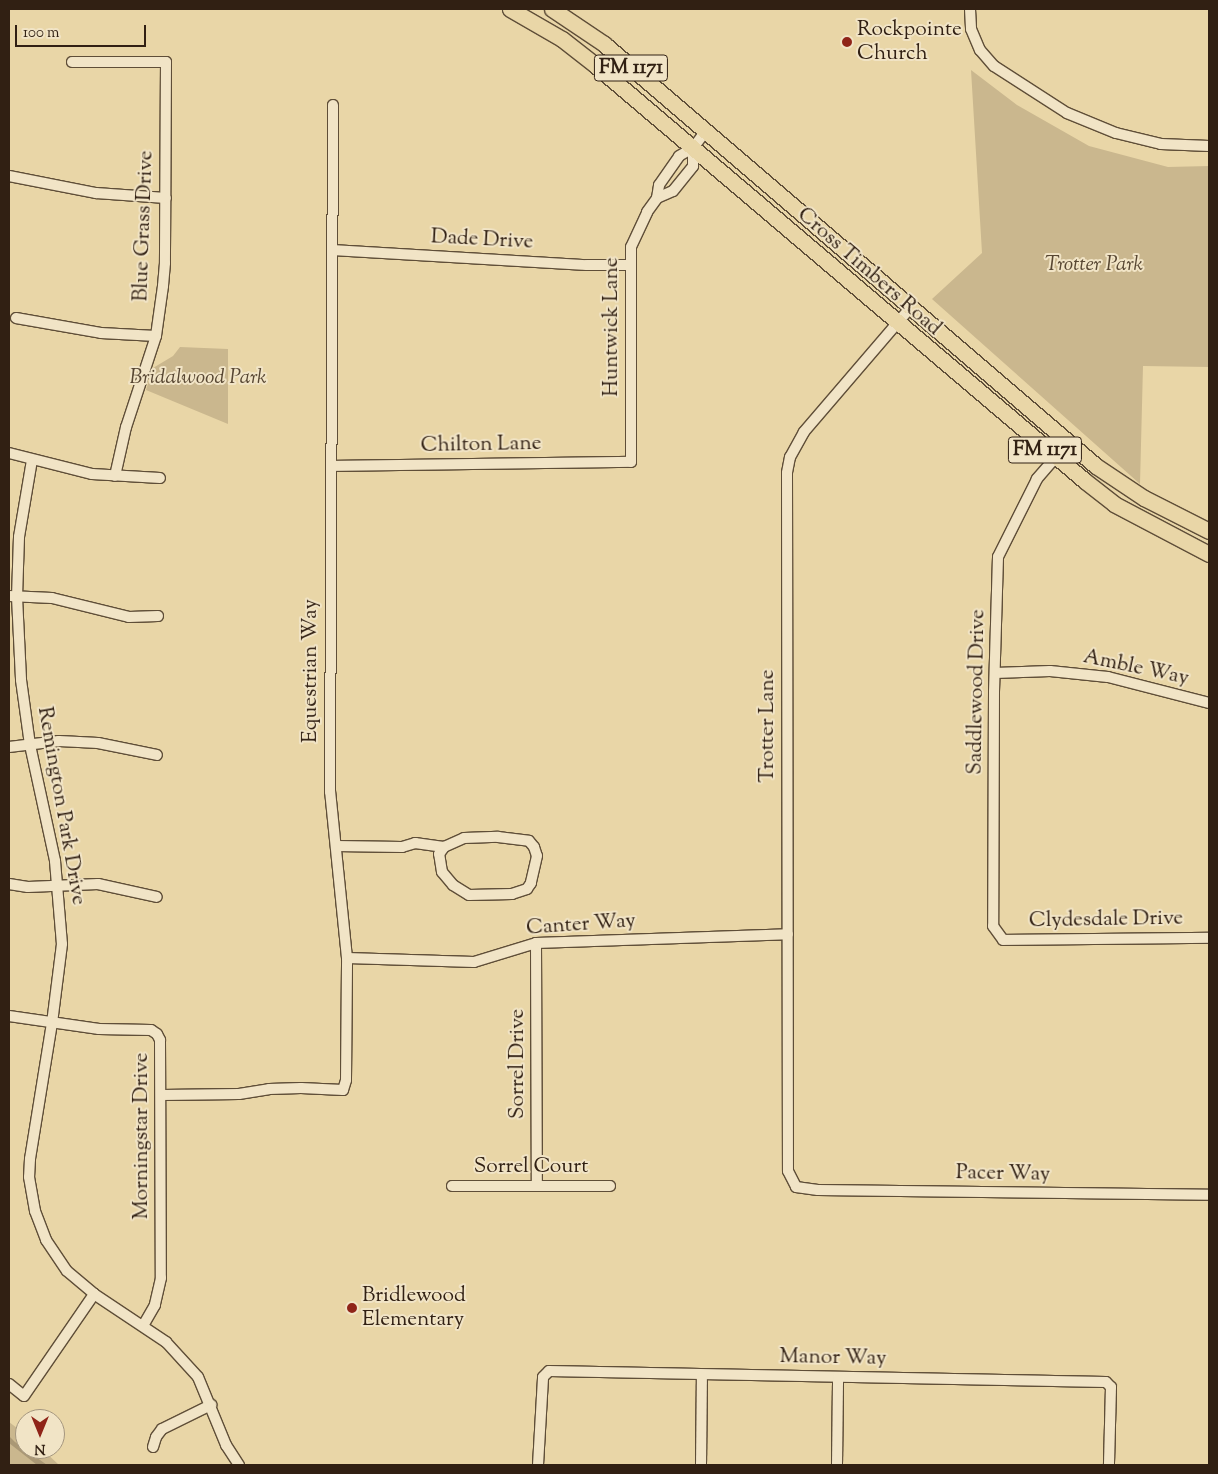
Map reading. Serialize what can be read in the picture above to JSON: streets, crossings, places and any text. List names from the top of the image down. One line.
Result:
{"streets":{"main road":["FM 1171","Cross Timbers Road"],"street":["Blue Grass Drive","Dade Drive","Huntwick Lane","Chilton Lane","Amble Way","Equestrian Way","Saddlewood Drive","Trotter Lane","Remington Park Drive","Clydesdale Drive","Canter Way","Sorrel Drive","Morningstar Drive","Sorrel Court","Pacer Way","Manor Way"]},"crossings":[["Dade Drive","Huntwick Lane"],["Dade Drive","Equestrian Way"],["Cross Timbers Road","Huntwick Lane"],["Cross Timbers Road","Saddlewood Drive"],["Cross Timbers Road","Trotter Lane"],["Huntwick Lane","Chilton Lane"],["Chilton Lane","Equestrian Way"],["Amble Way","Saddlewood Drive"],["Equestrian Way","Canter Way"],["Equestrian Way","Morningstar Drive"],["Saddlewood Drive","Clydesdale Drive"],["Trotter Lane","Canter Way"],["Trotter Lane","Pacer Way"],["Remington Park Drive","Morningstar Drive"],["Canter Way","Sorrel Drive"],["Sorrel Drive","Sorrel Court"]],"parks":["Trotter Park","Bridalwood Park"],"places":["Rockpointe Church","Bridlewood Elementary"],"scale_bar":"100 m","north":"bottom"}
